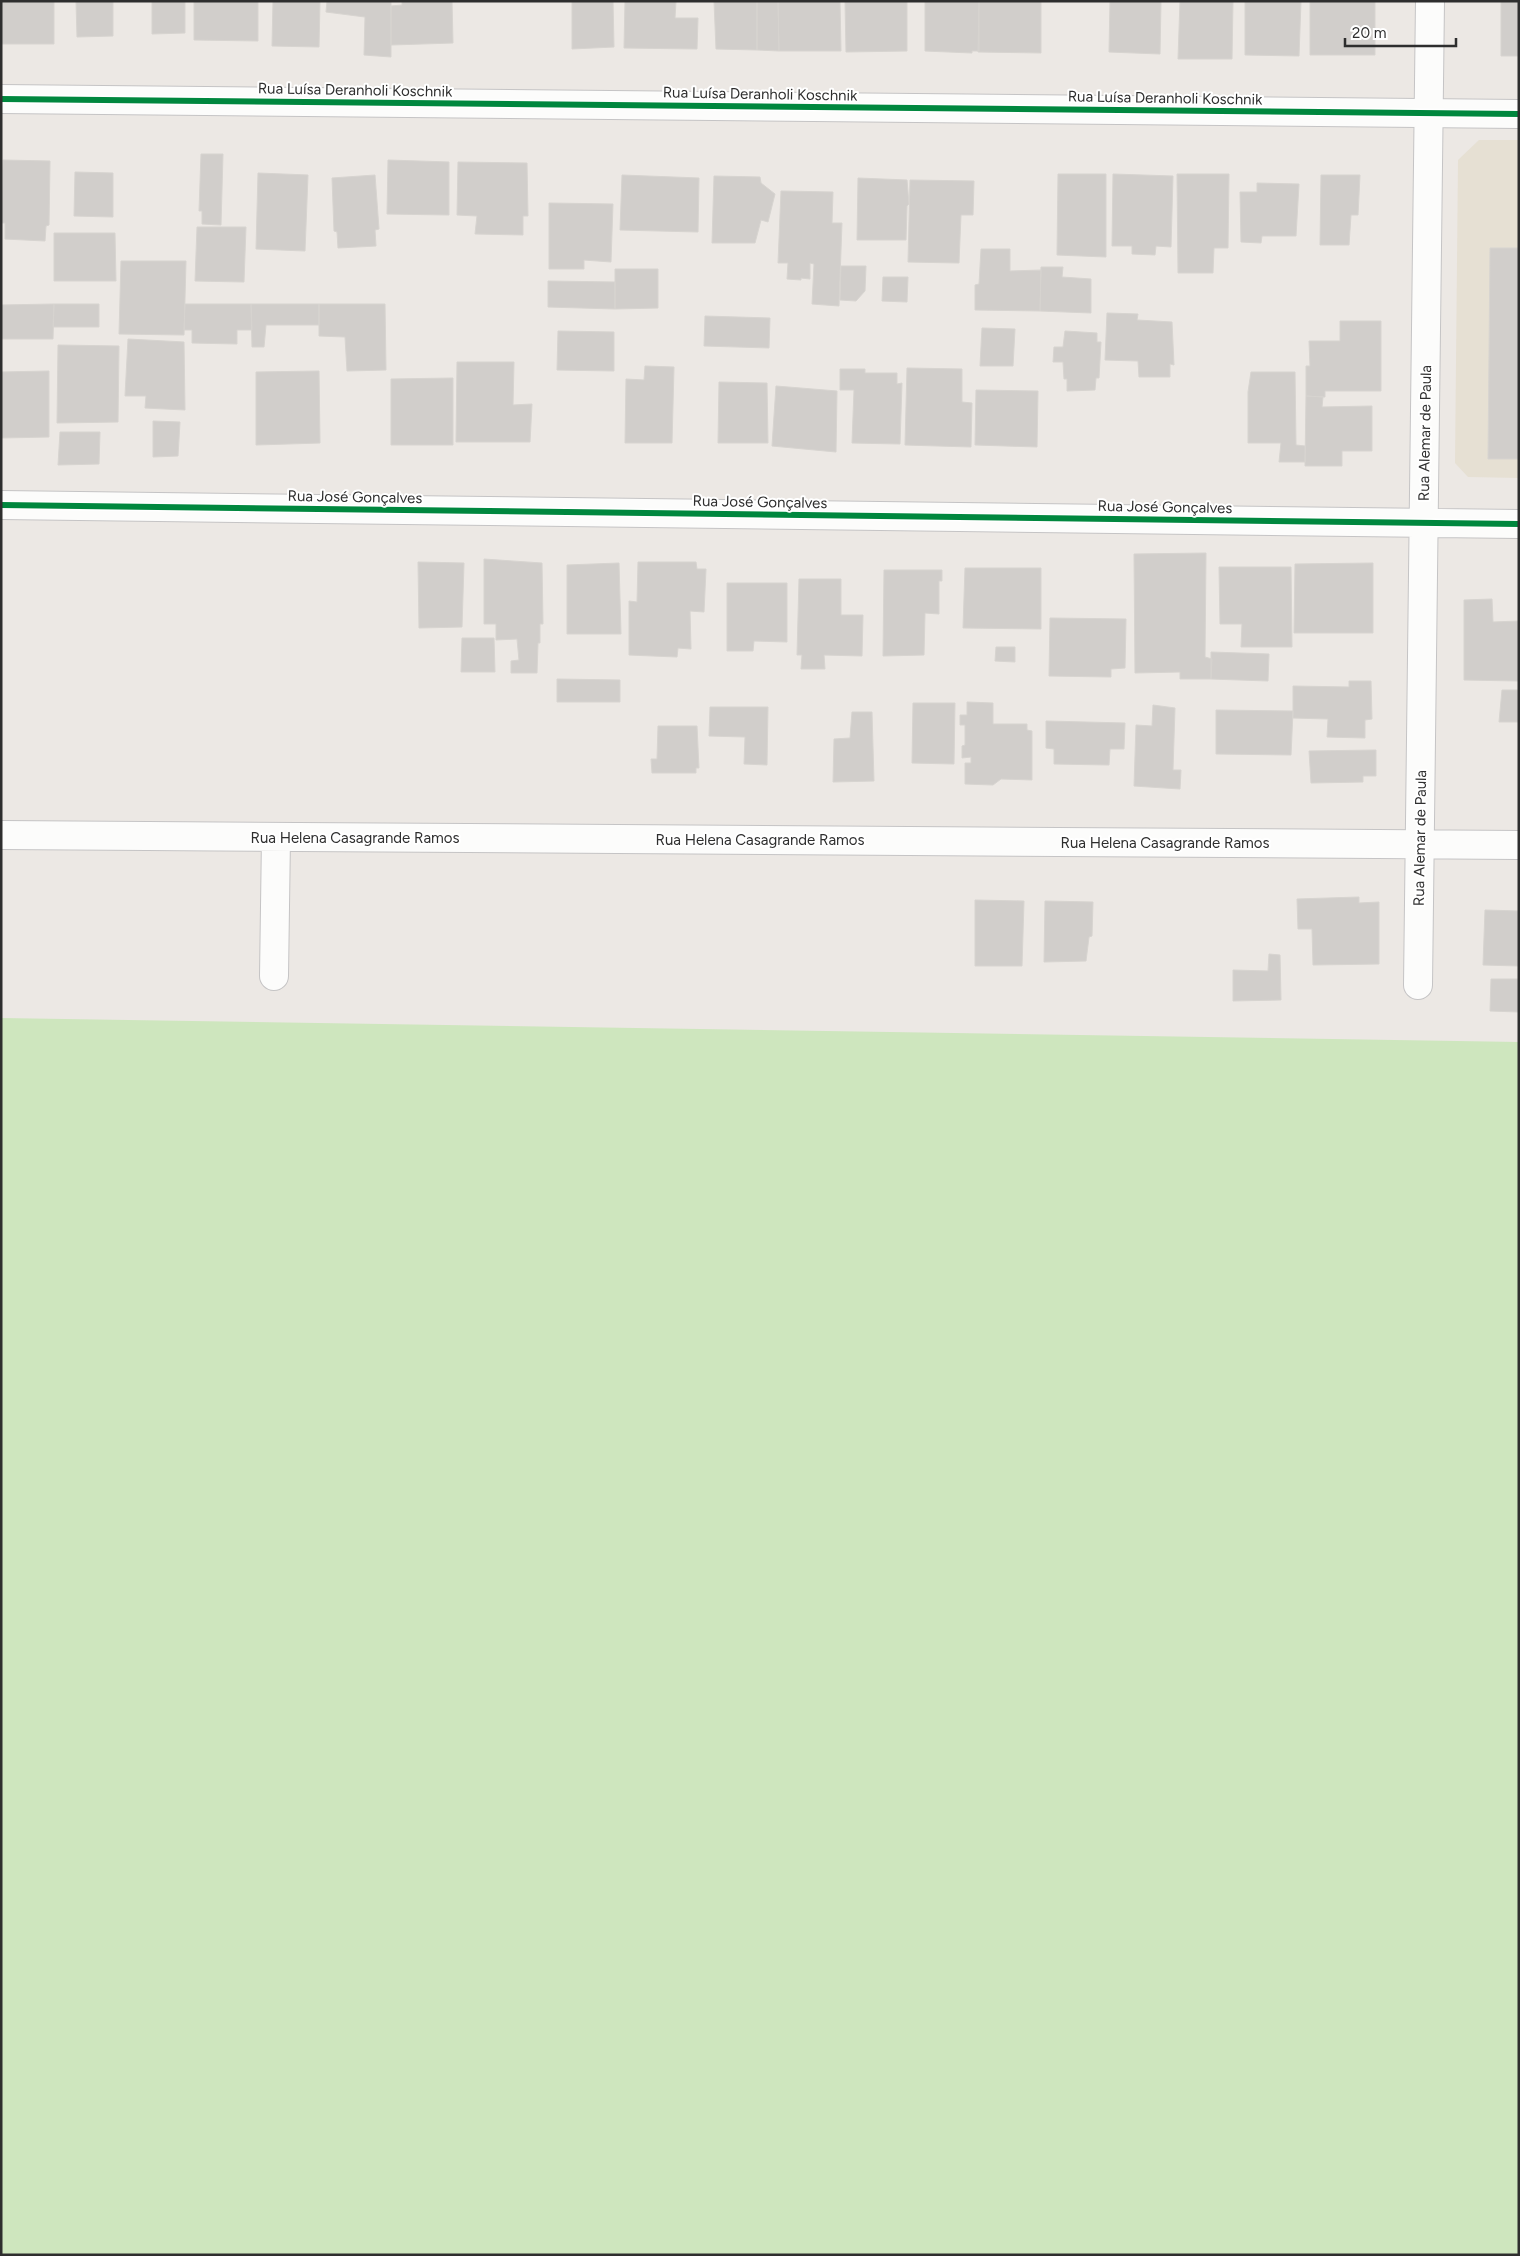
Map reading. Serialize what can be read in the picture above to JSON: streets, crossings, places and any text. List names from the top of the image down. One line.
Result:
{"streets":{"street":["Rua Luísa Deranholi Koschnik","Rua Alemar de Paula","Rua José Gonçalves","Rua Helena Casagrande Ramos"]},"crossings":[["Rua Luísa Deranholi Koschnik","Rua Alemar de Paula"],["Rua Alemar de Paula","Rua José Gonçalves"],["Rua Alemar de Paula","Rua Helena Casagrande Ramos"]],"scale_bar":"20 m"}
